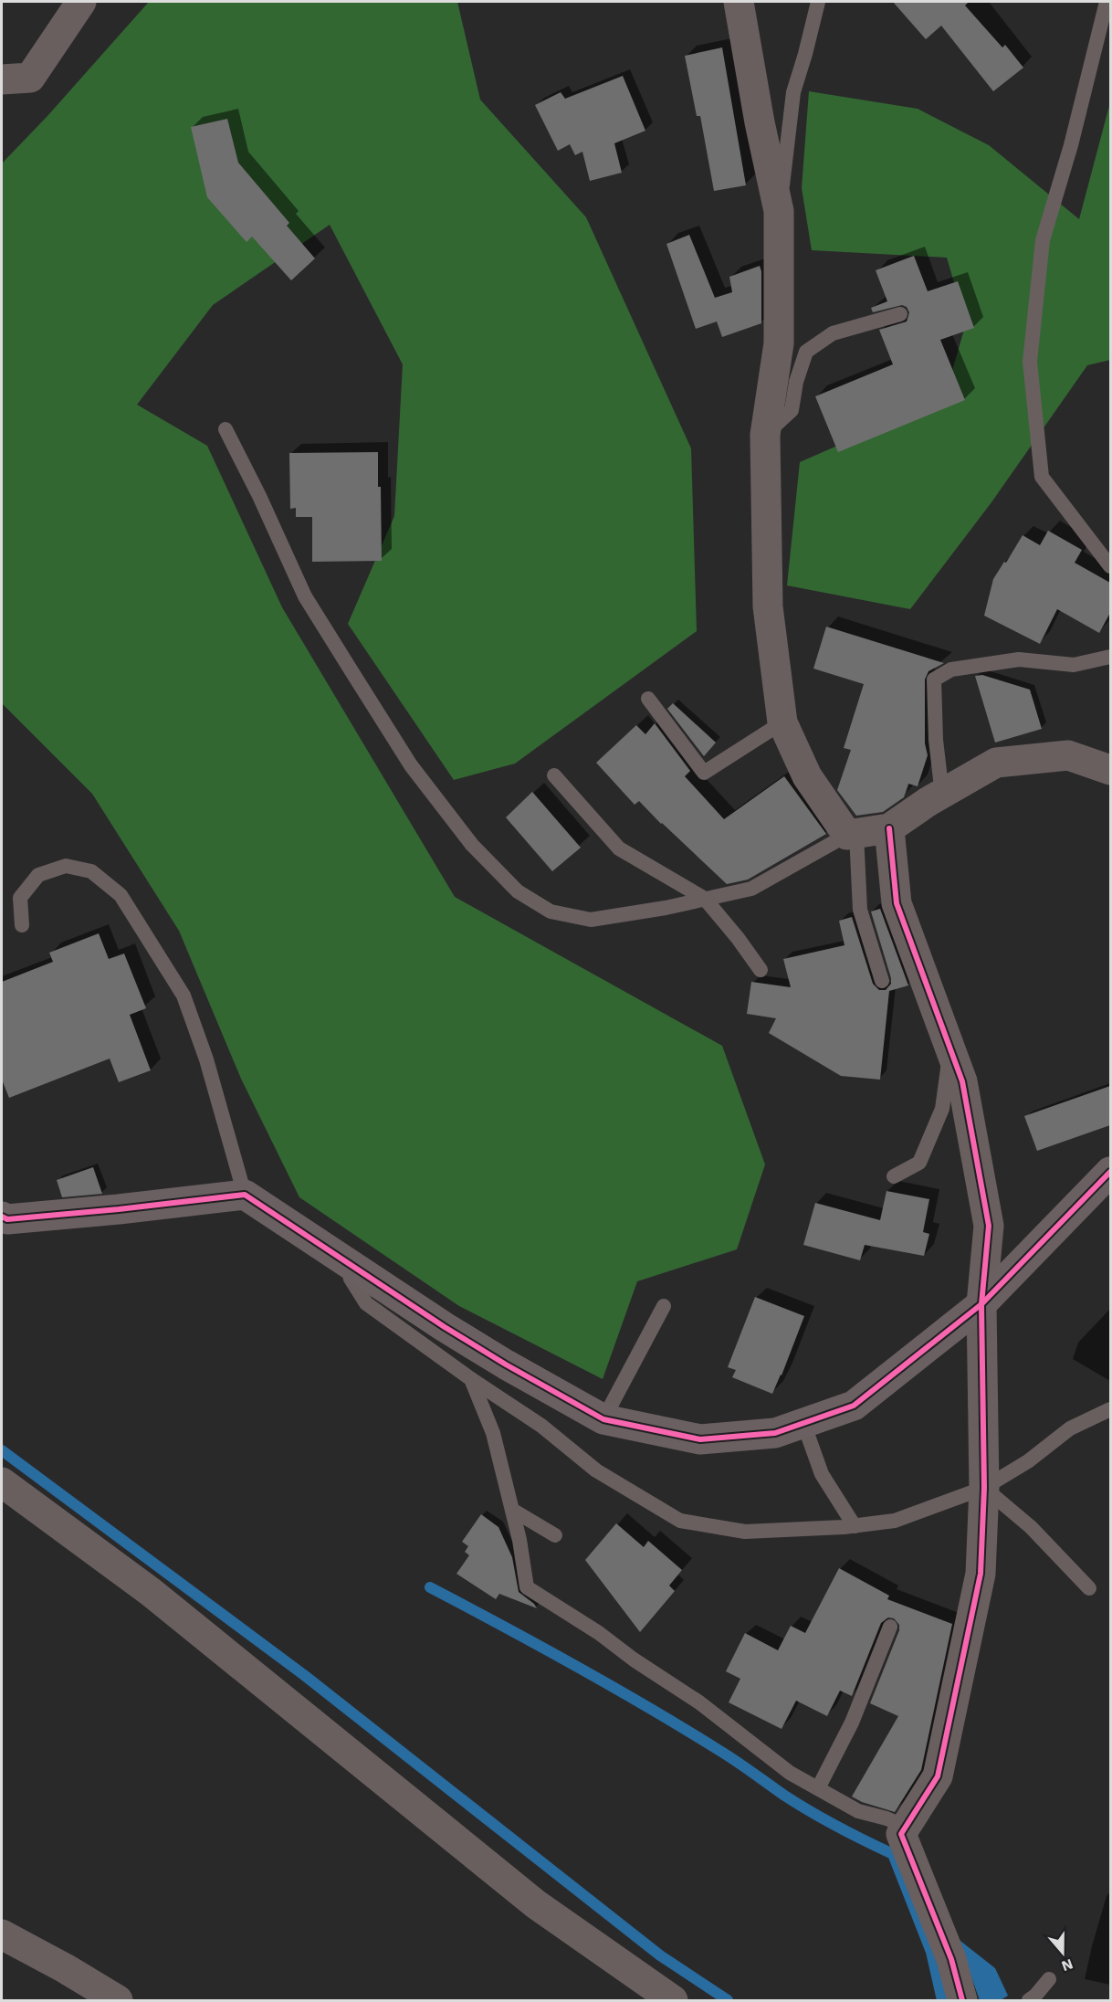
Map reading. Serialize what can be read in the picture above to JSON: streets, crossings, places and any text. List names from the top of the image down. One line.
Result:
{"north":"bottom"}
